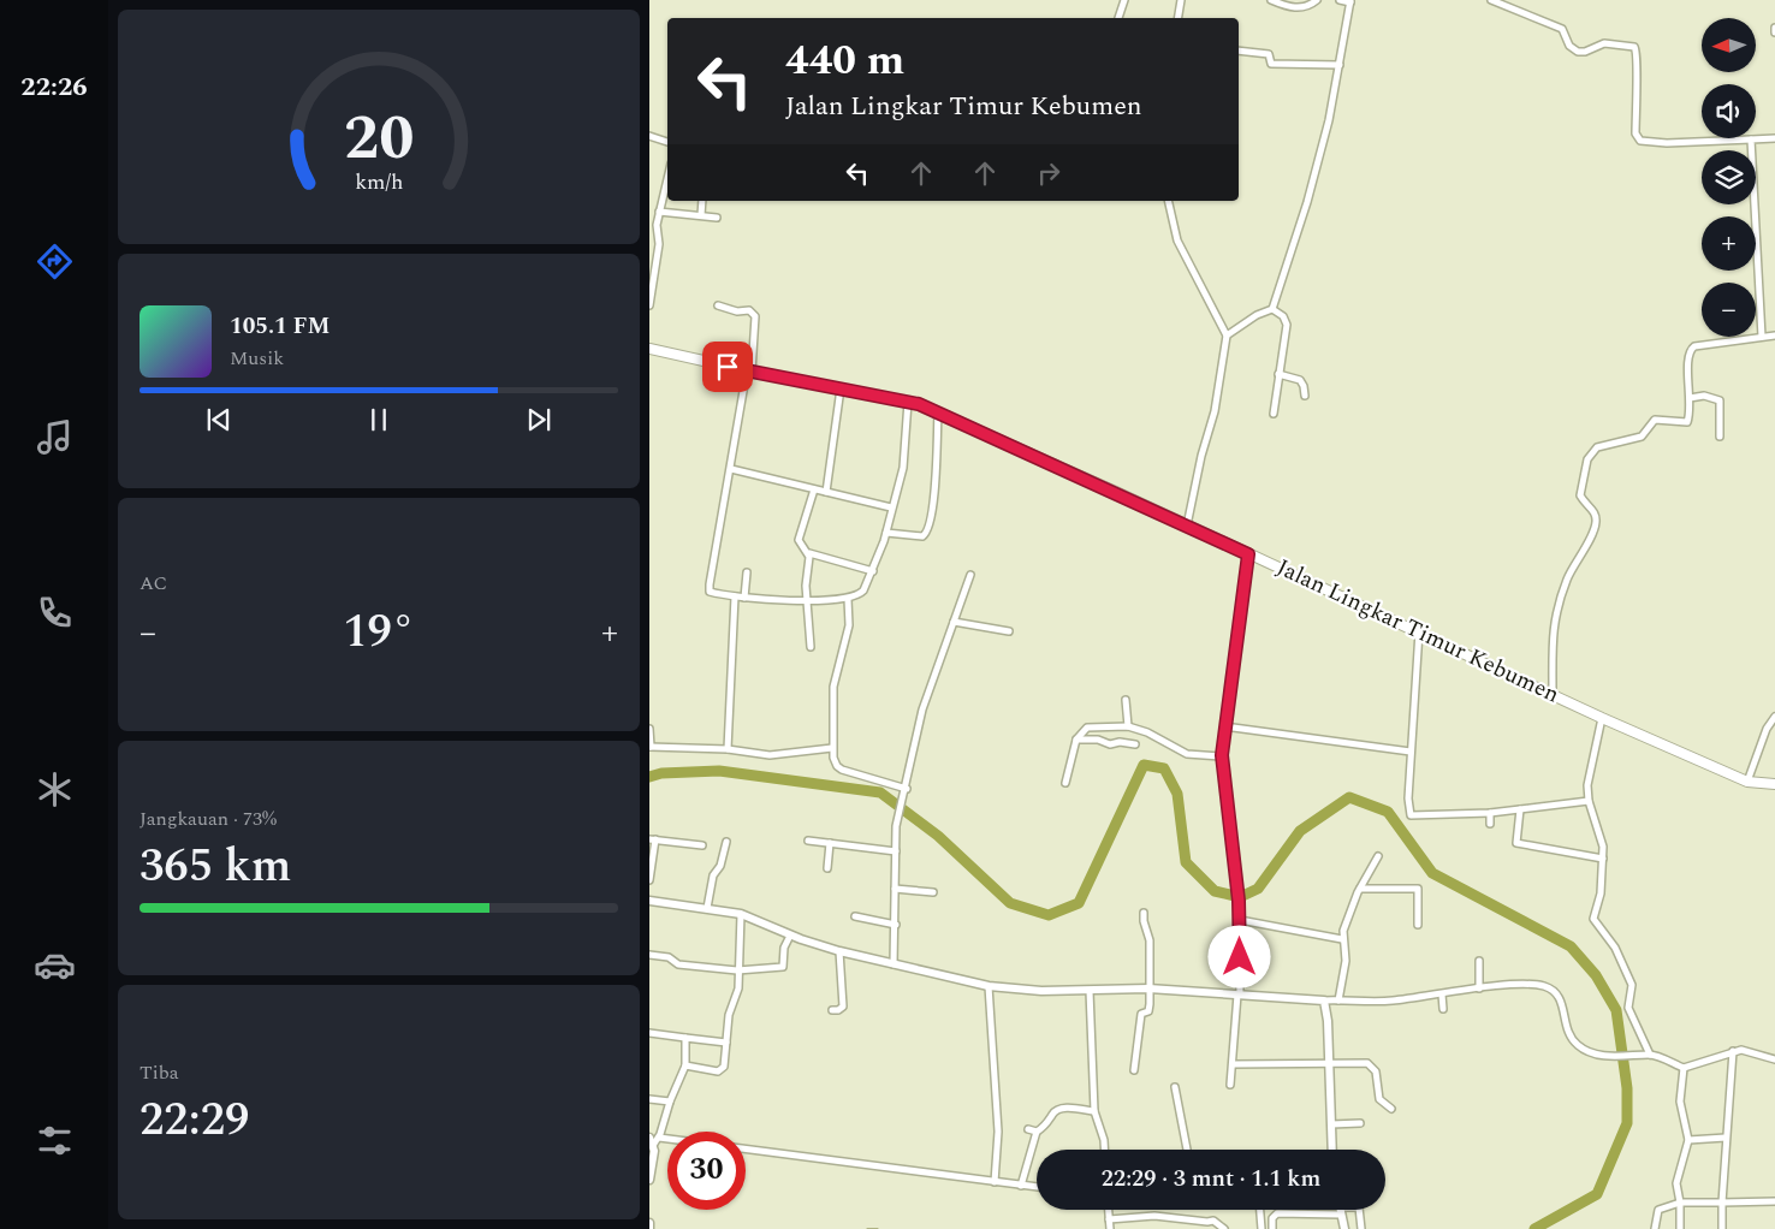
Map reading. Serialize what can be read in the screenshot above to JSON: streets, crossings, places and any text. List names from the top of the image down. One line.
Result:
{"streets":{"main road":["Jalan Lingkar Timur Kebumen"]},"north":"left","page":{"tabs":"22:26","map_buttons":["+","−"],"turn":["440 m","Jalan Lingkar Timur Kebumen"],"song":["105.1 FM","Musik"],"tile":["AC",["Jangkauan · 73%","365 km"],["Tiba","22:29"]],"heat":["−","19°","+"],"limit":"30","trip":"22:29 · 3 mnt · 1.1 km","gauge":["20","km/h"]}}
